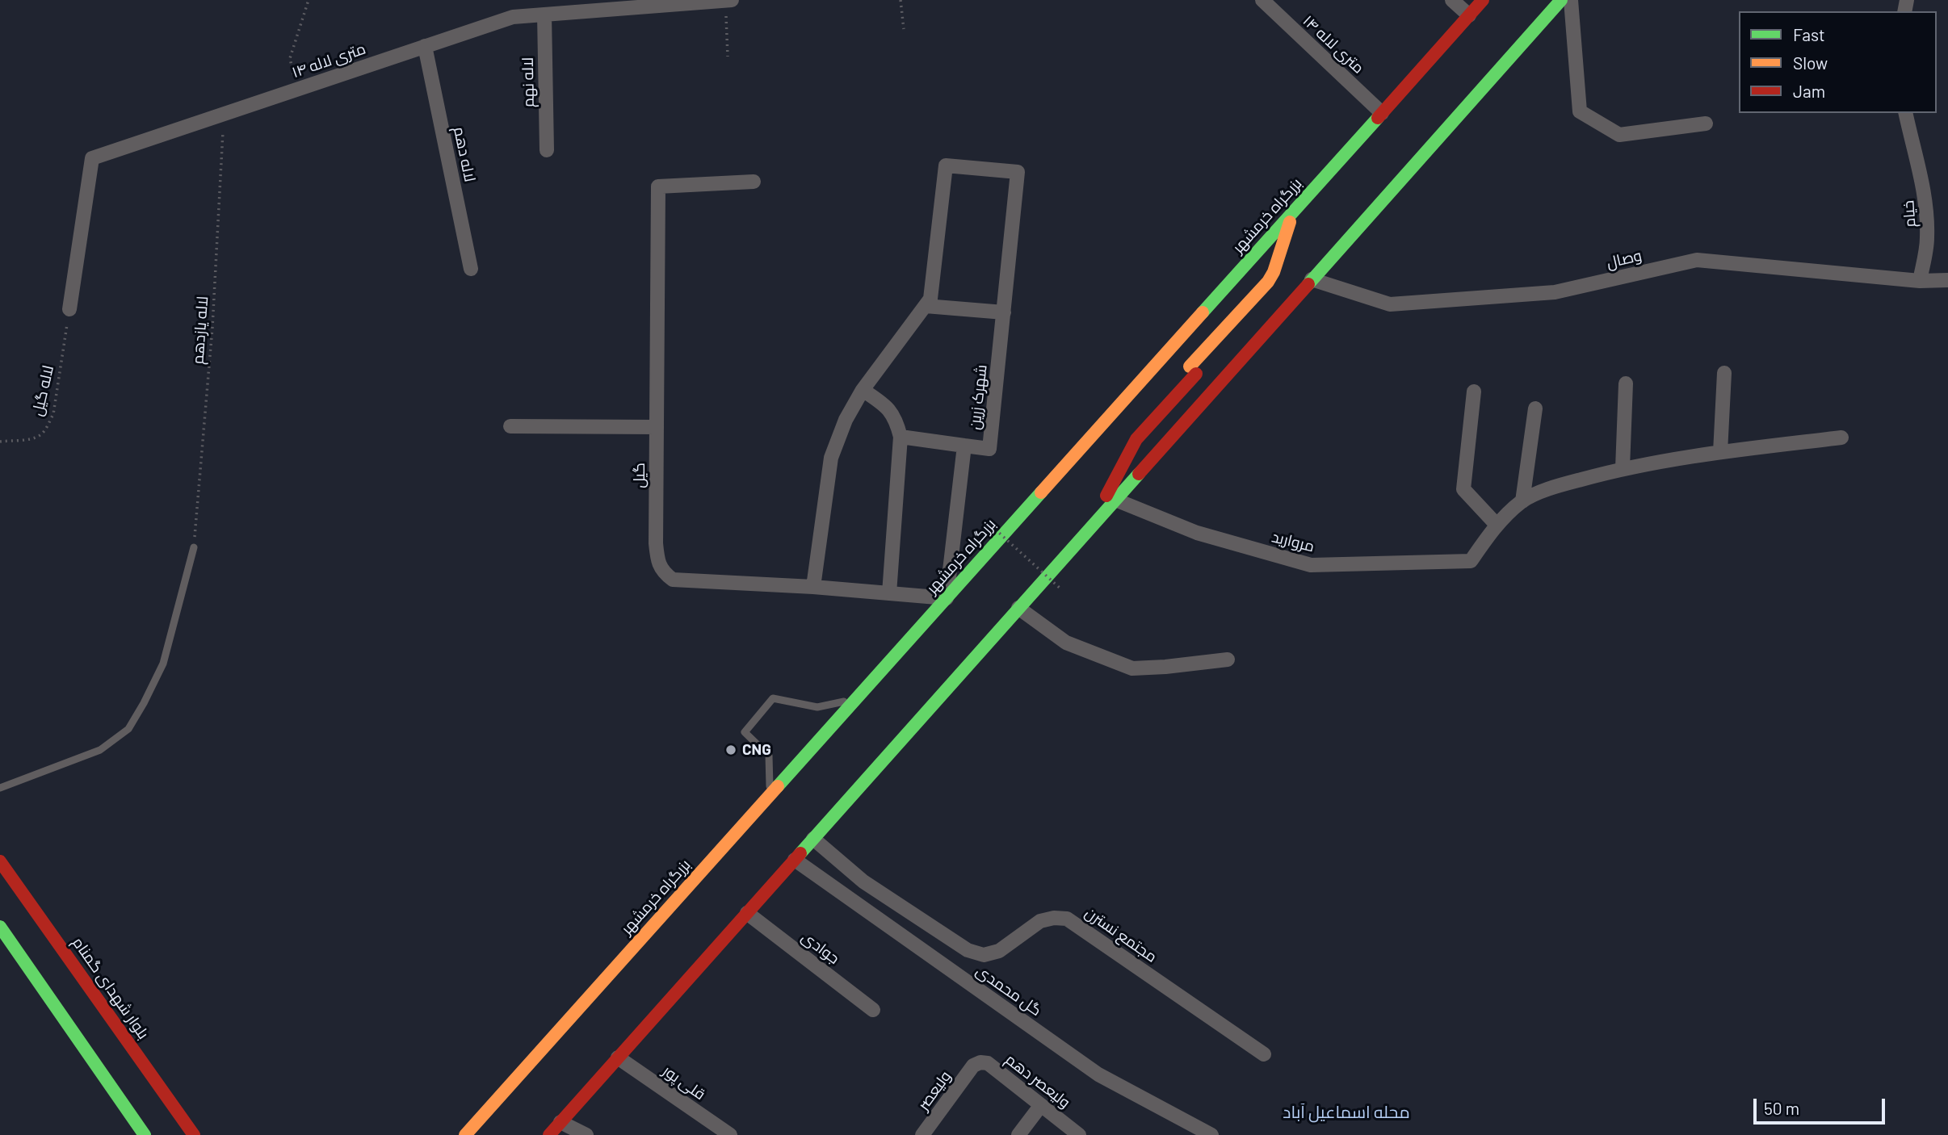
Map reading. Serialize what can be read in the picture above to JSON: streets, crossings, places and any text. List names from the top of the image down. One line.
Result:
{"streets":{"main road":["بزرگراه خرمشهر","بلوار شهدای گمنام"],"street":["۱۴ متری لاله","لاله نهم","لاله دهم","خیام","وصال","شهرک زرین","گیل","مروارید","مجتمع نسترن","جوادی","گل محمدی","ولیعصر دهم","قلی پور","ولیعصر"],"path":["لاله یازدهم","لاله گیل"]},"crossings":[["۱۴ متری لاله","لاله نهم"],["۱۴ متری لاله","لاله دهم"],["۱۴ متری لاله","بزرگراه خرمشهر"],["۱۴ متری لاله","لاله یازدهم"],["۱۴ متری لاله","لاله گیل"],["خیام","وصال"],["بزرگراه خرمشهر","شهرک زرین"],["بزرگراه خرمشهر","گیل"],["شهرک زرین","گیل"],["ولیعصر دهم","ولیعصر"]],"districts":["محله اسماعیل آباد"],"places":["CNG"],"legend":["Fast","Slow","Jam"],"scale_bar":"50 m"}
